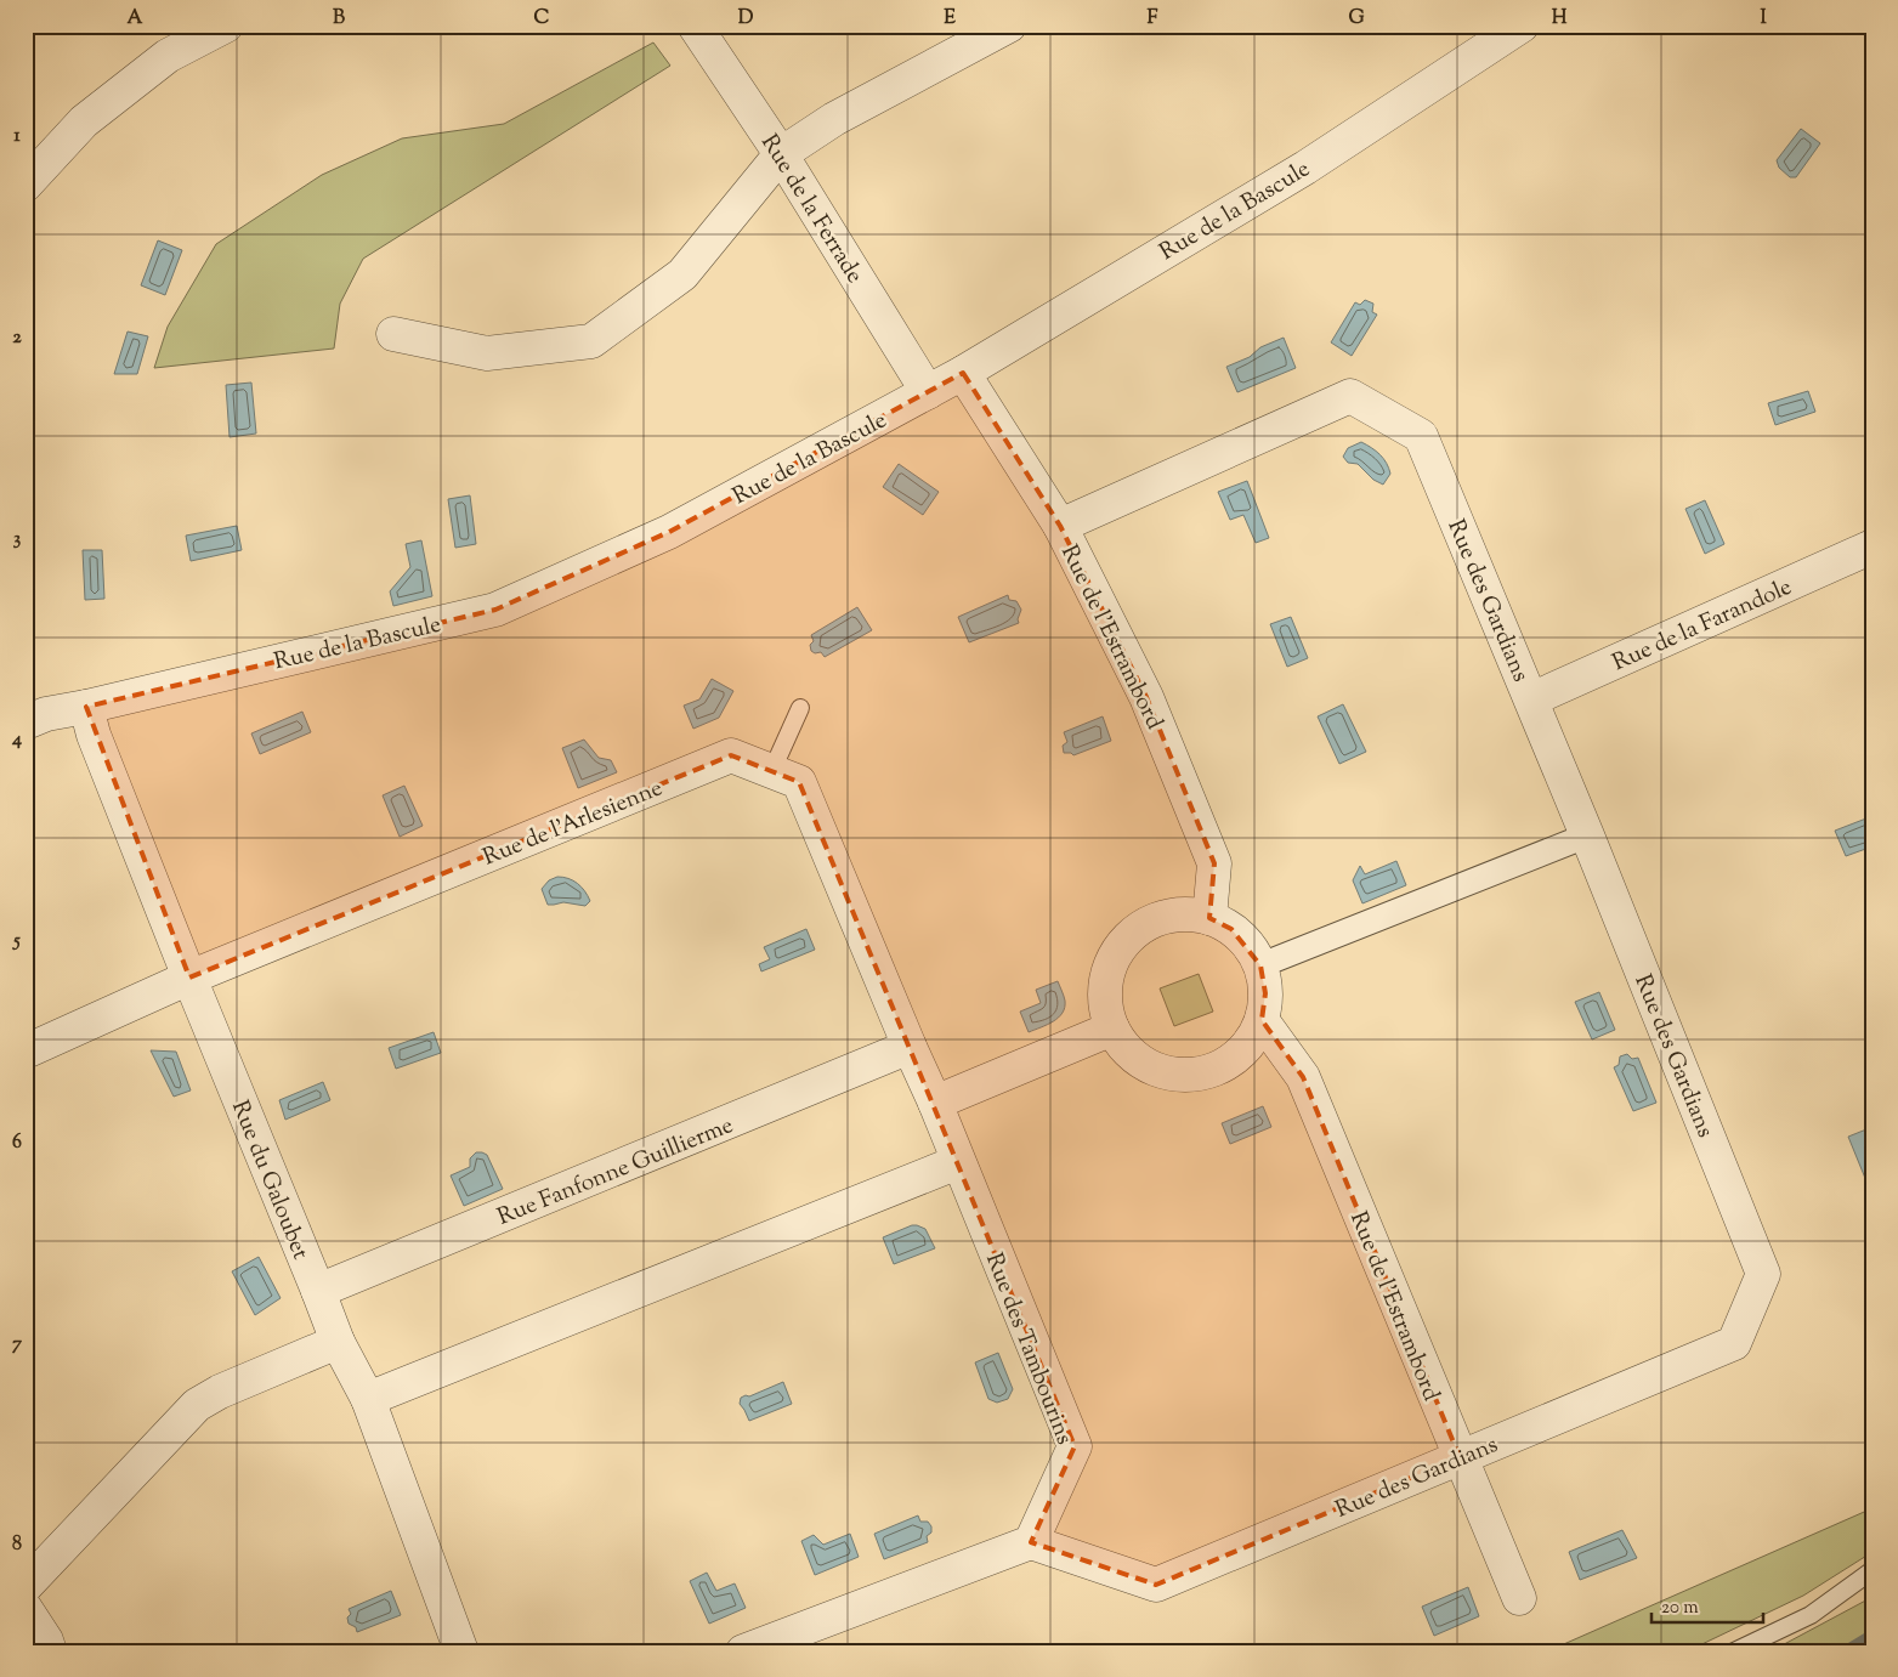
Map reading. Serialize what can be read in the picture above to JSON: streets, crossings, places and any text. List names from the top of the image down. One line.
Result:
{"streets":{"street":["Rue de la Ferrade","Rue de la Bascule","Rue des Gardians","Rue de la Farandole","Rue de l'Estrambord","Rue de l'Arlesienne","Rue Fanfonne Guillierme","Rue du Galoubet","Rue des Tambourins"]},"crossings":[["Rue de la Ferrade","Rue de la Bascule"],["Rue de la Bascule","Rue de l'Estrambord"],["Rue de la Bascule","Rue du Galoubet"],["Rue des Gardians","Rue de la Farandole"],["Rue des Gardians","Rue de l'Estrambord"],["Rue des Gardians","Rue des Tambourins"],["Rue de l'Arlesienne","Rue Fanfonne Guillierme"],["Rue de l'Arlesienne","Rue du Galoubet"],["Rue de l'Arlesienne","Rue des Tambourins"],["Rue Fanfonne Guillierme","Rue du Galoubet"]],"scale_bar":"20 m","grid":{"columns":["A","B","C","D","E","F","G","H","I"],"rows":["1","2","3","4","5","6","7","8"]}}
